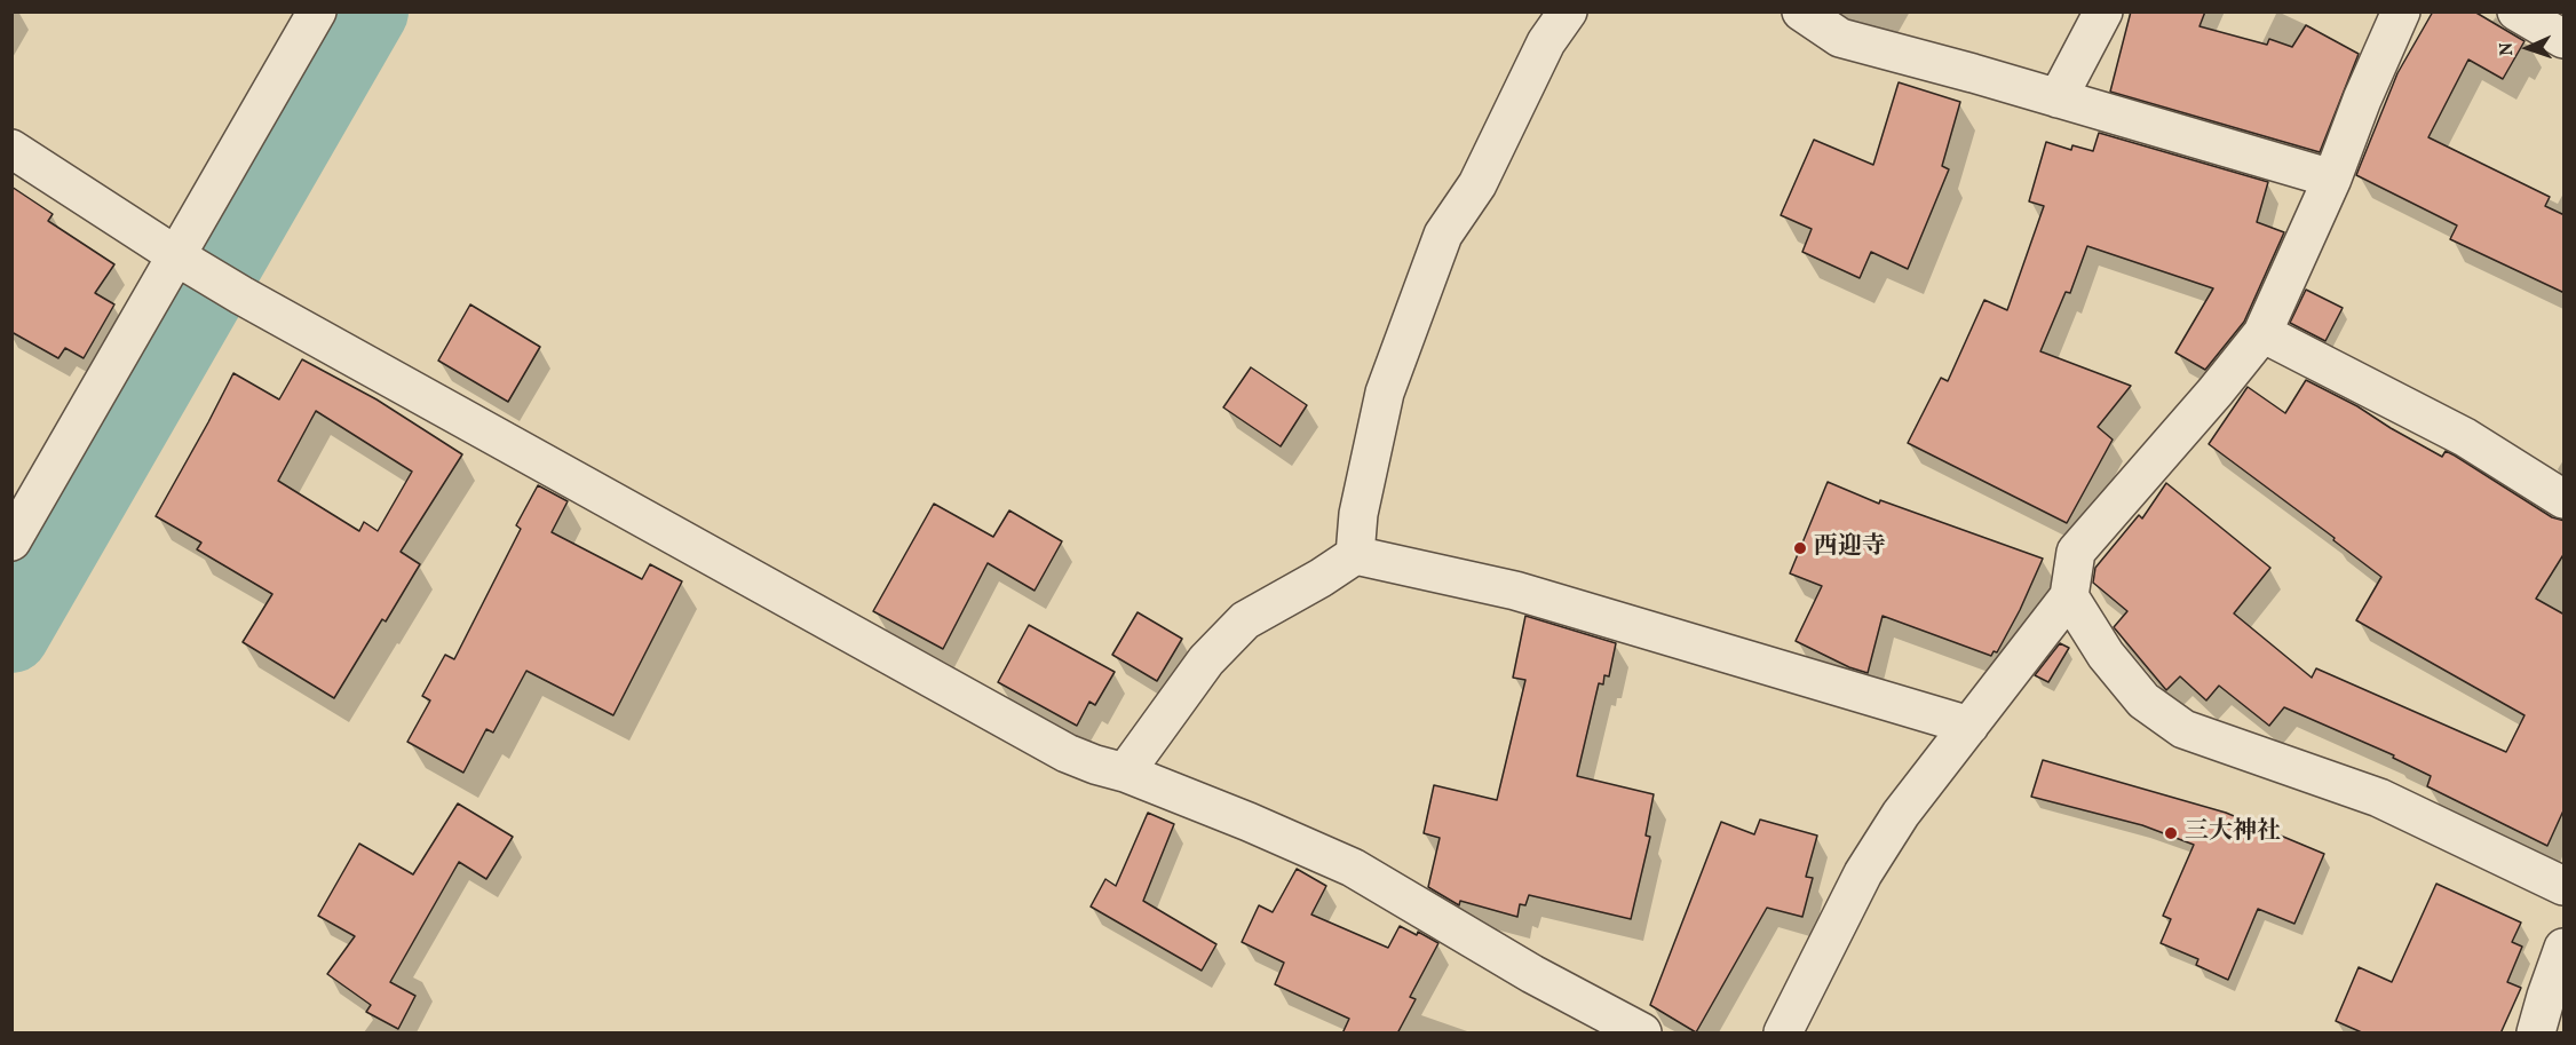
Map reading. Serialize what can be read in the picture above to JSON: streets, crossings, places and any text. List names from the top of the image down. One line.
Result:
{"places":["西迎寺","三大神社"],"north":"left"}
